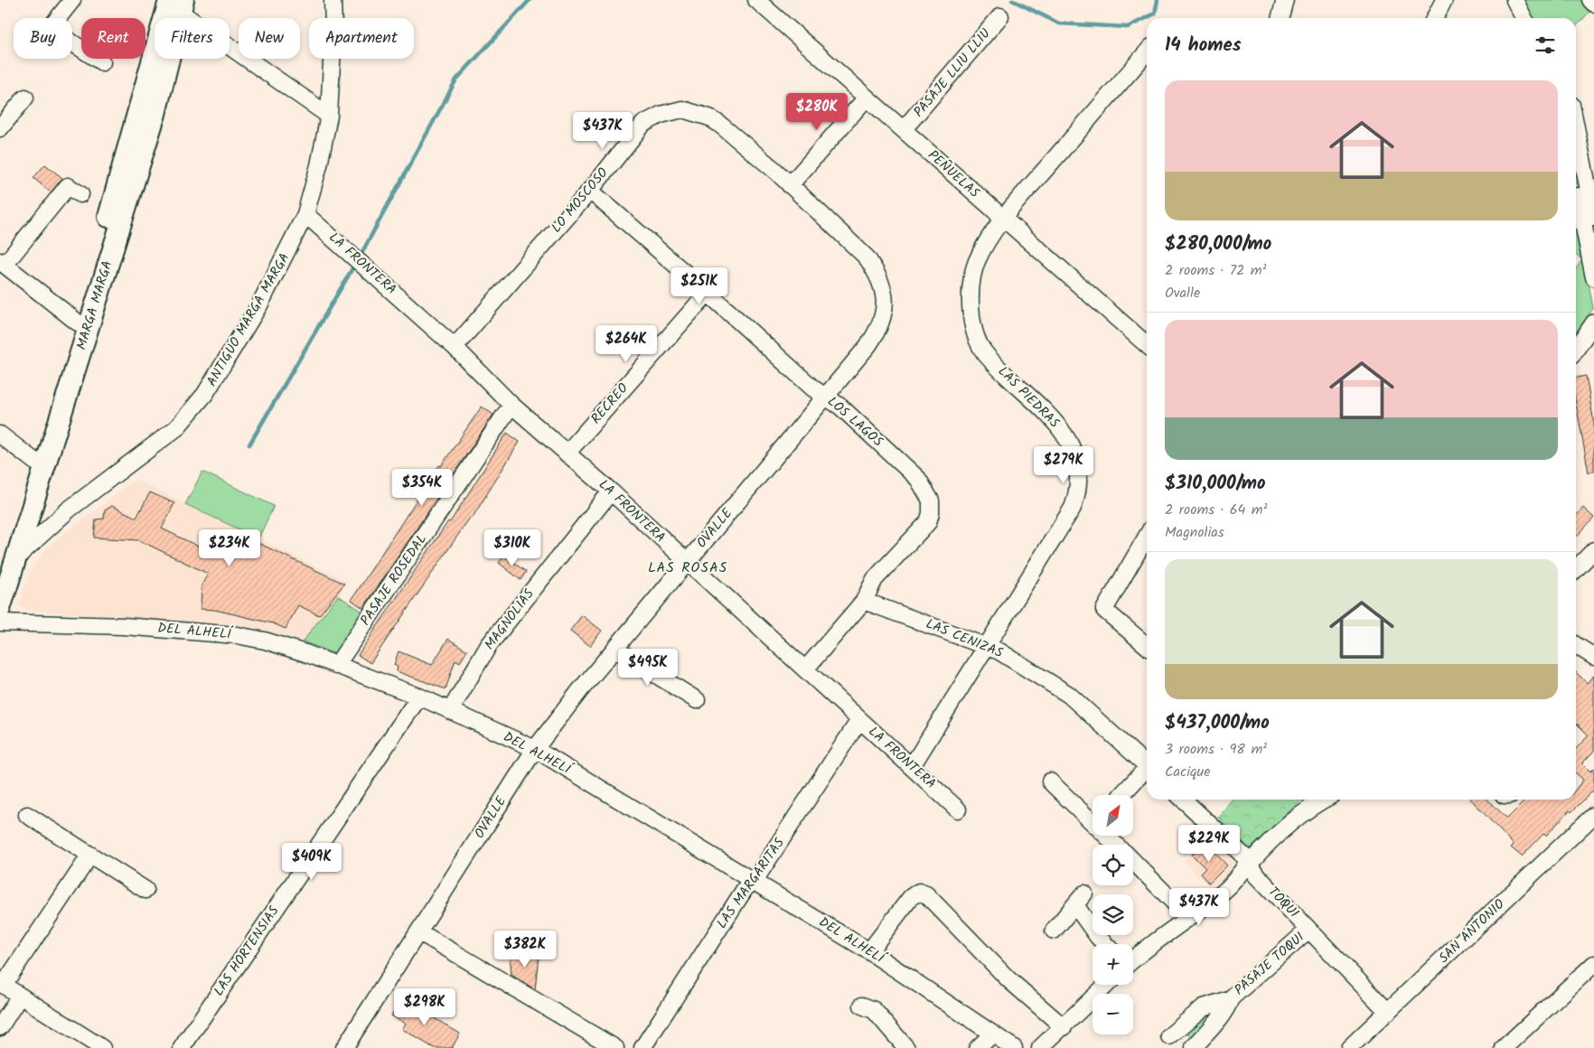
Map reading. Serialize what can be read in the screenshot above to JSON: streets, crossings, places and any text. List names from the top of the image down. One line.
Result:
{"streets":{"main road":["MARGA MARGA"],"street":["PASAJE LLIU LLIU","PEÑUELAS","LO MOSCOSO","LA FRONTERA","ANTIGUO MARGA MARGA","LAS PIEDRAS","RECREO","LOS LAGOS","OVALLE","PASAJE ROSEDAL","MAGNOLIAS","DEL ALHELÍ","LAS CENIZAS","LAS MARGARITAS","TOQUI","SAN ANTONIO","LAS HORTENSIAS","PASAJE TOQUI"]},"crossings":[["PASAJE LLIU LLIU","PEÑUELAS"],["PEÑUELAS","LAS PIEDRAS"],["LO MOSCOSO","LA FRONTERA"],["LO MOSCOSO","LOS LAGOS"],["LO MOSCOSO","OVALLE"],["LA FRONTERA","ANTIGUO MARGA MARGA"],["LA FRONTERA","LAS PIEDRAS"],["LA FRONTERA","RECREO"],["LA FRONTERA","LOS LAGOS"],["LA FRONTERA","OVALLE"],["LA FRONTERA","PASAJE ROSEDAL"],["LA FRONTERA","MAGNOLIAS"],["LA FRONTERA","LAS MARGARITAS"],["MARGA MARGA","ANTIGUO MARGA MARGA"],["LAS PIEDRAS","LAS CENIZAS"],["RECREO","LOS LAGOS"],["LOS LAGOS","OVALLE"],["LOS LAGOS","LAS CENIZAS"],["OVALLE","DEL ALHELÍ"],["PASAJE ROSEDAL","DEL ALHELÍ"],["MAGNOLIAS","DEL ALHELÍ"],["DEL ALHELÍ","LAS MARGARITAS"],["DEL ALHELÍ","LAS HORTENSIAS"],["TOQUI","SAN ANTONIO"],["TOQUI","PASAJE TOQUI"]],"districts":["LAS ROSAS"],"north":"top right","page":{"chip":["Buy","Rent","Filters","New","Apartment"],"heading":"14 homes","list":[{"name":"$280,000/mo","note":"2 rooms · 72 m² · Ovalle"},{"name":"$310,000/mo","note":"2 rooms · 64 m² · Magnolias"},{"name":"$437,000/mo","note":"3 rooms · 98 m² · Cacique"}],"price":["$280K","$437K","$251K","$264K","$279K","$354K","$234K","$310K","$495K","$229K","$409K","$437K","$382K","$298K"],"map_buttons":["+","−"]}}
